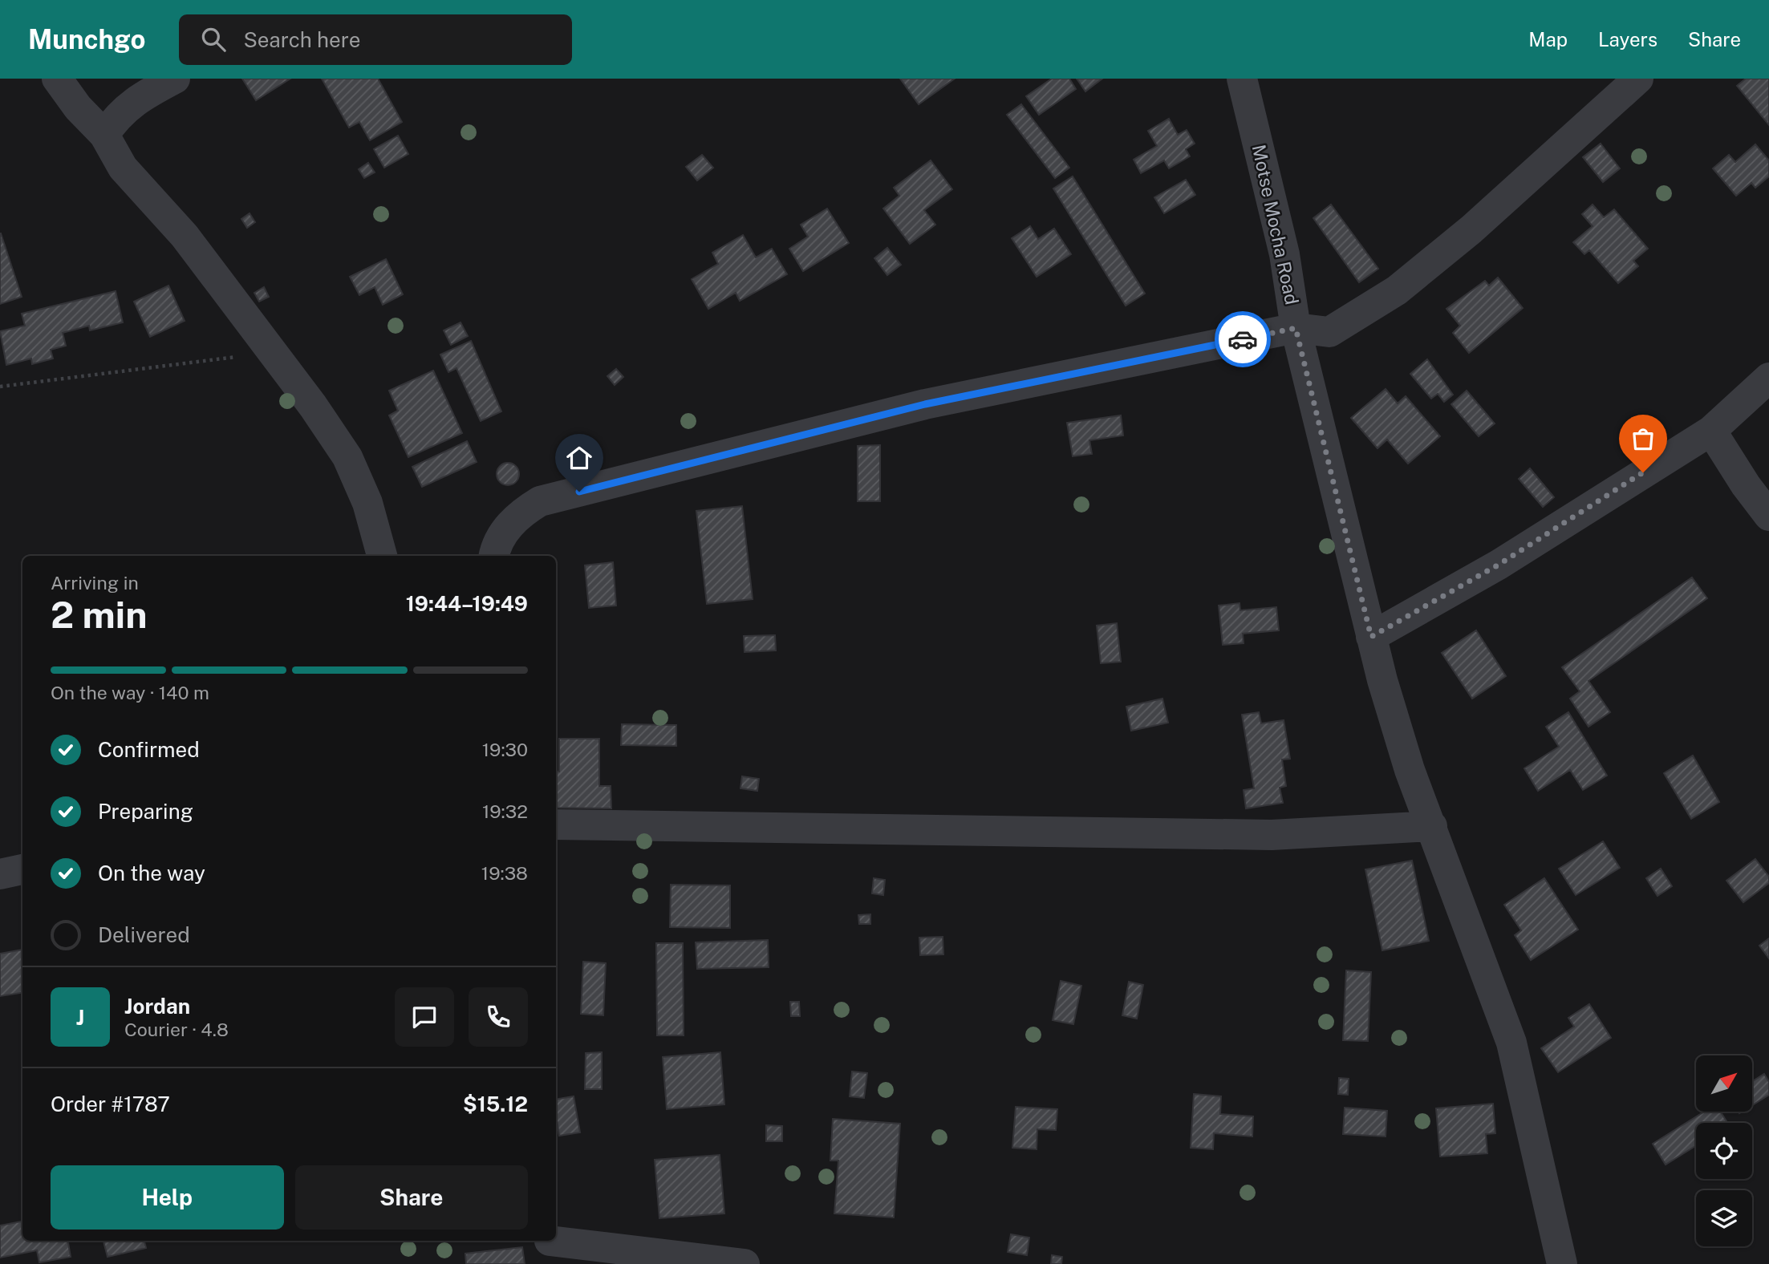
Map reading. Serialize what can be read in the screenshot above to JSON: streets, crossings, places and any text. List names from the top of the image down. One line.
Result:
{"streets":{"street":["Motse Mocha Road"]},"north":"top right","page":{"header":"Munchgo","search":"Search here","nav":["Map","Layers","Share"],"heading":["2 min","Arriving in","19:44–19:49"],"panel":["Jordan","Courier · 4.8","Order #1787","$15.12"],"bar":"On the way · 140 m","list":[["Confirmed","19:30"],["Preparing","19:32"],["On the way","19:38"],"Delivered"],"round":"J","buttons":["Help","Share"]}}
